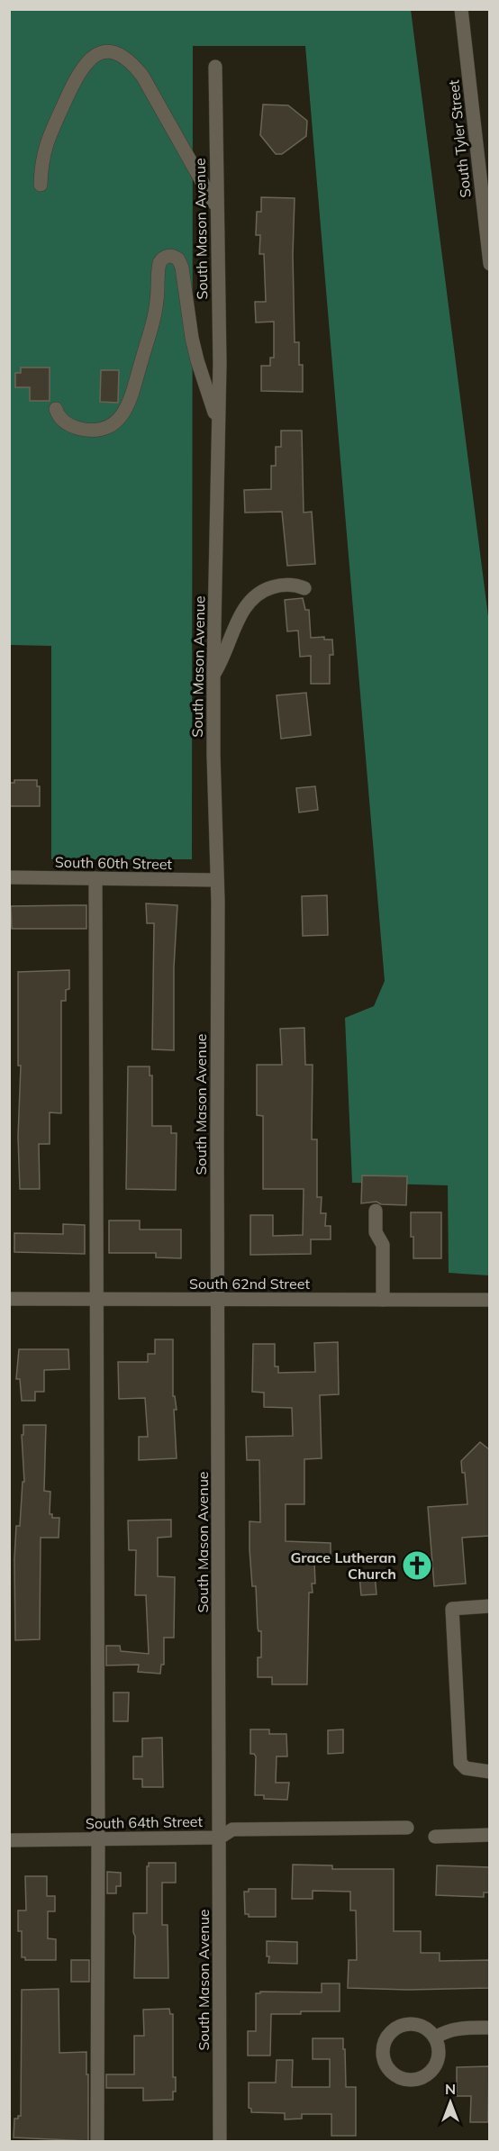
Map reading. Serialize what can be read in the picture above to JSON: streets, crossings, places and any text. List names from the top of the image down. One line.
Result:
{"streets":{"street":["South Tyler Street","South Mason Avenue","South 60th Street","South 62nd Street","South 64th Street"]},"crossings":[["South Mason Avenue","South 60th Street"],["South Mason Avenue","South 62nd Street"],["South Mason Avenue","South 64th Street"]],"places":{"church":["Grace Lutheran Church"]},"north":"top"}
